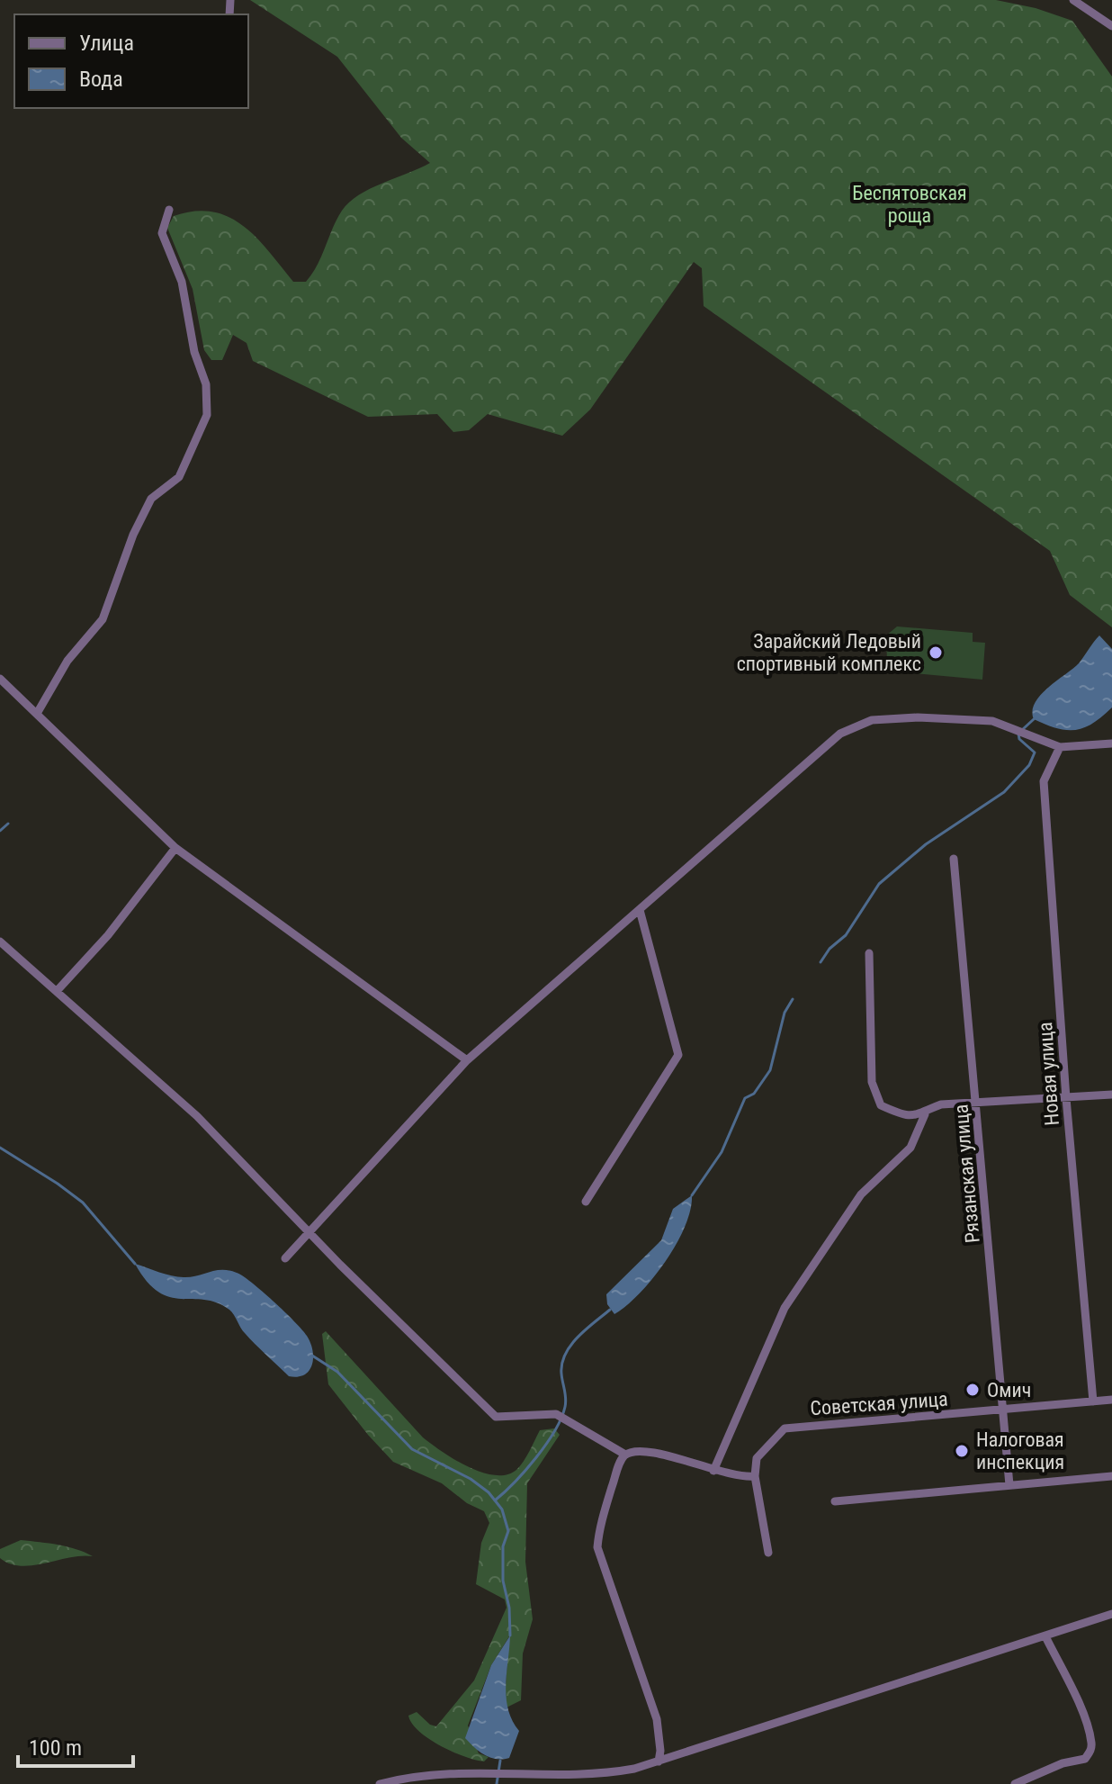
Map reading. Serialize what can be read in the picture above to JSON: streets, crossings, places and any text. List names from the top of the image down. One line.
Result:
{"streets":{"street":["Новая улица","Рязанская улица","Советская улица"]},"crossings":[["Новая улица","Советская улица"],["Рязанская улица","Советская улица"]],"parks":["Беспятовская роща"],"places":["Зарайский Ледовый спортивный комплекс","Омич","Налоговая инспекция"],"legend":["Улица","Вода"],"scale_bar":"100 m"}
